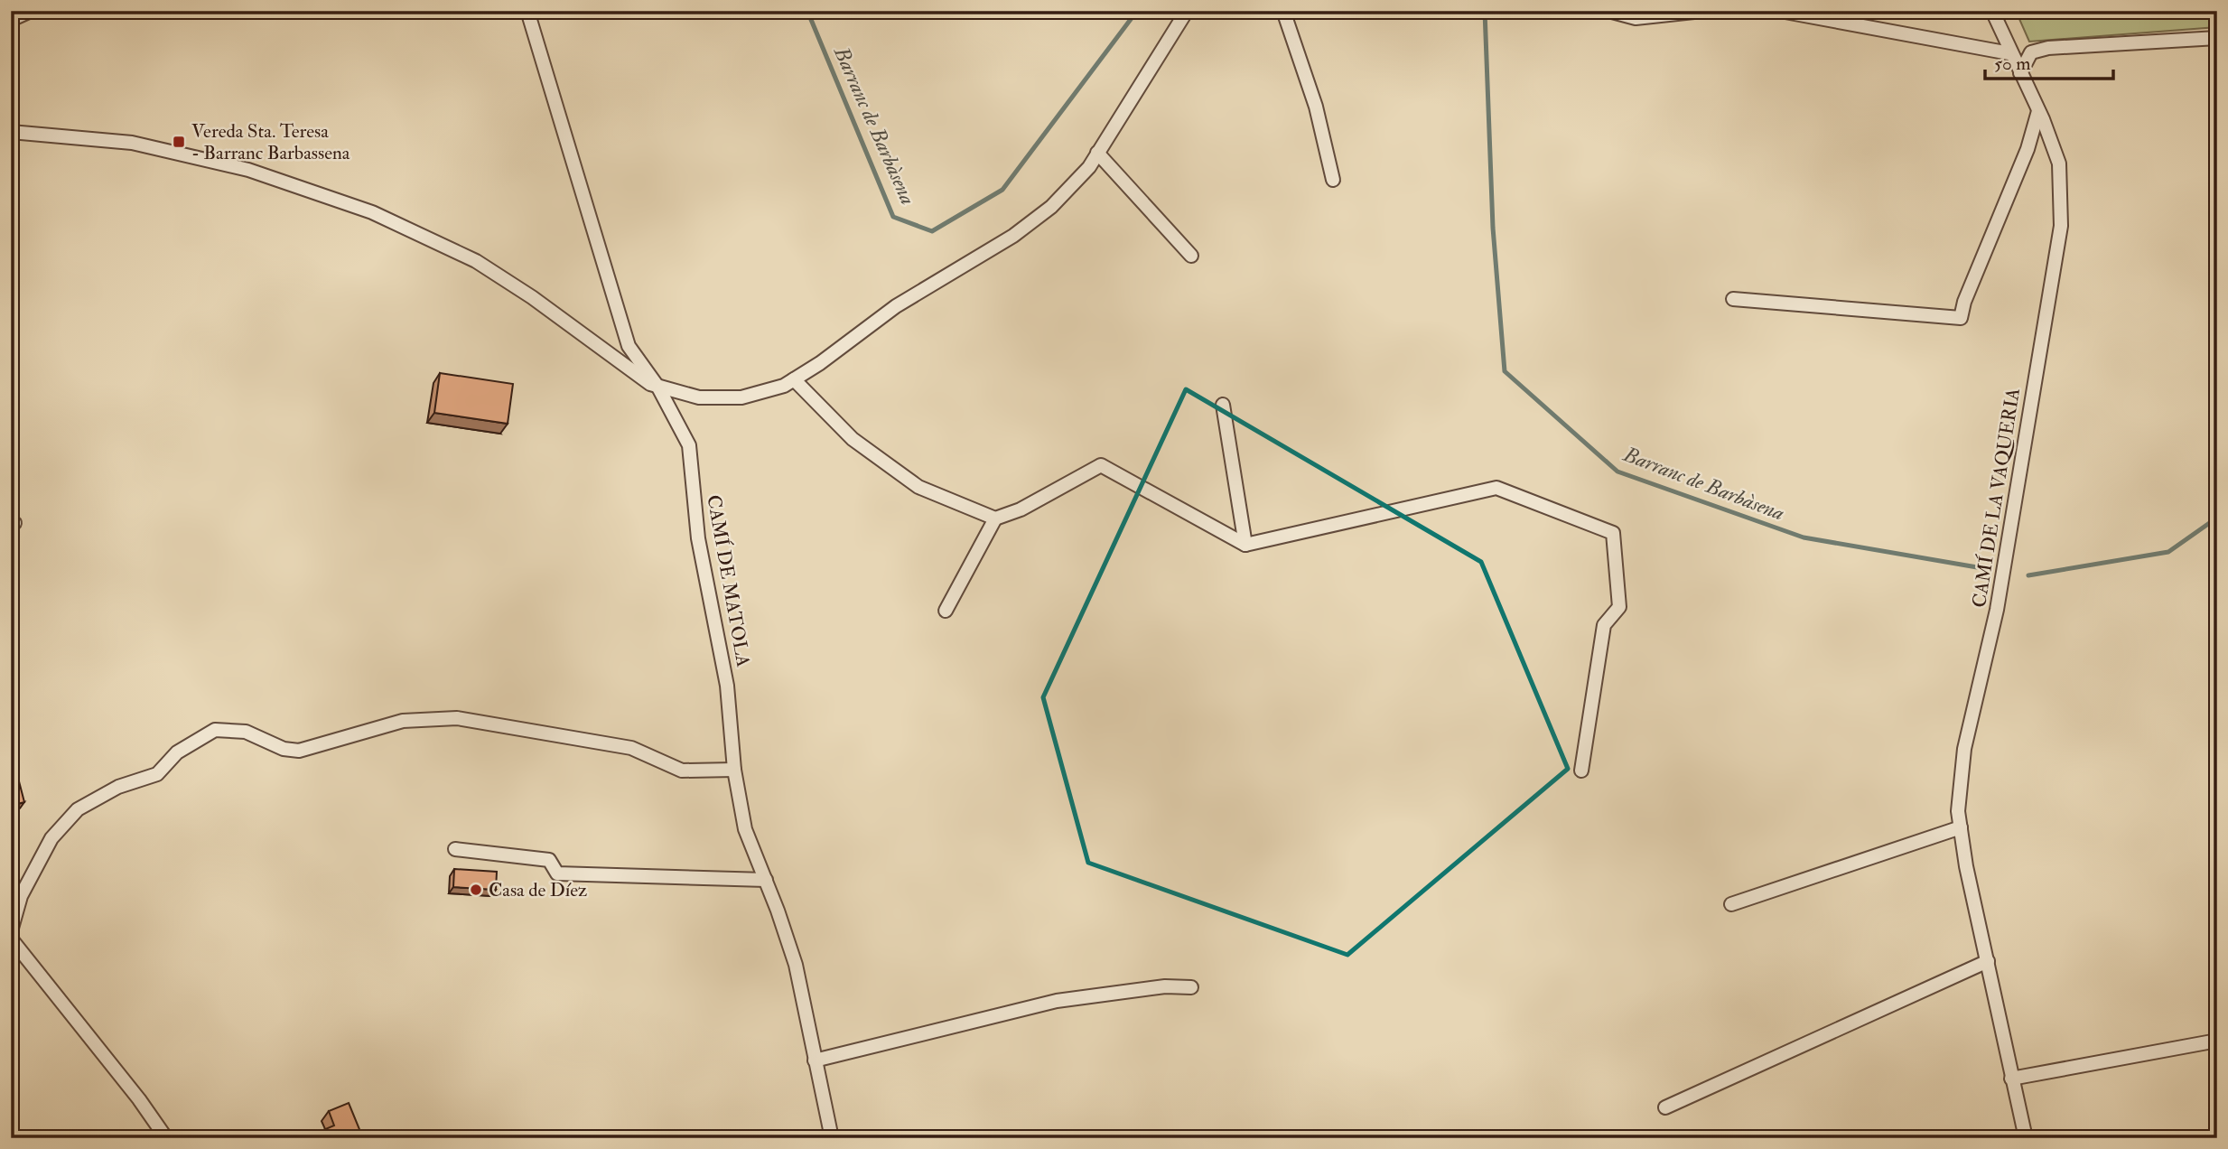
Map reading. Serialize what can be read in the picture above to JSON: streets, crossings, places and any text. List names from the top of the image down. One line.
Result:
{"streets":{"street":["CAMÍ DE LA VAQUERIA","CAMÍ DE MATOLA"]},"water":["Barranc de Barbàsena"],"places":{"transit":["Vereda Sta. Teresa - Barranc Barbassena"],"other":["Casa de Díez"]},"scale_bar":"50 m"}
